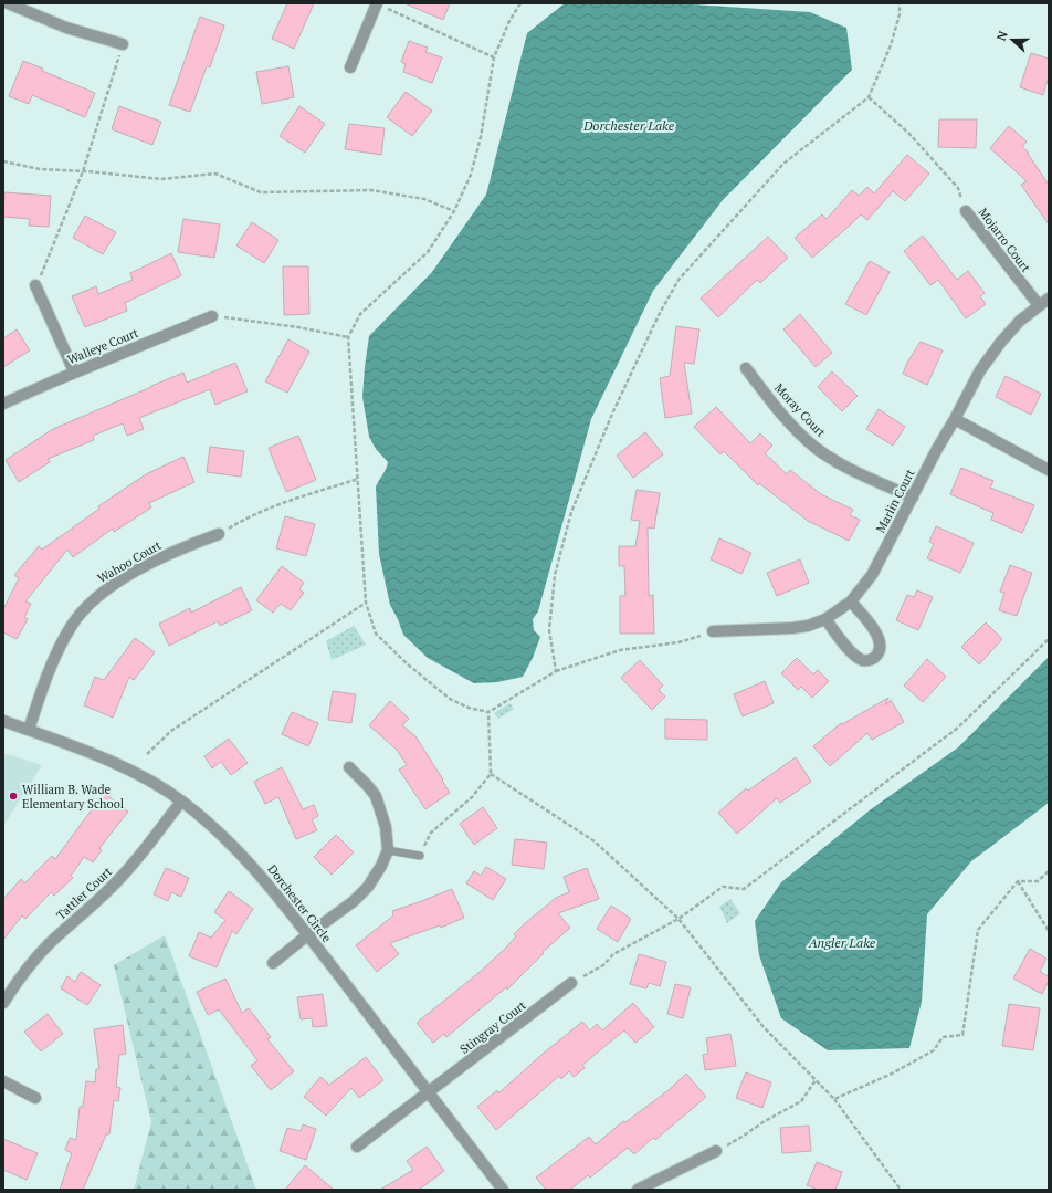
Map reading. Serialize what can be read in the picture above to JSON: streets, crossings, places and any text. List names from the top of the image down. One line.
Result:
{"streets":{"street":["Mojarro Court","Walleye Court","Moray Court","Marlin Court","Wahoo Court","Tattler Court","Dorchester Circle","Stingray Court"]},"crossings":[["Mojarro Court","Marlin Court"],["Moray Court","Marlin Court"],["Wahoo Court","Dorchester Circle"],["Tattler Court","Dorchester Circle"],["Dorchester Circle","Stingray Court"]],"water":["Dorchester Lake","Angler Lake"],"places":["William B. Wade Elementary School"],"north":"left"}
